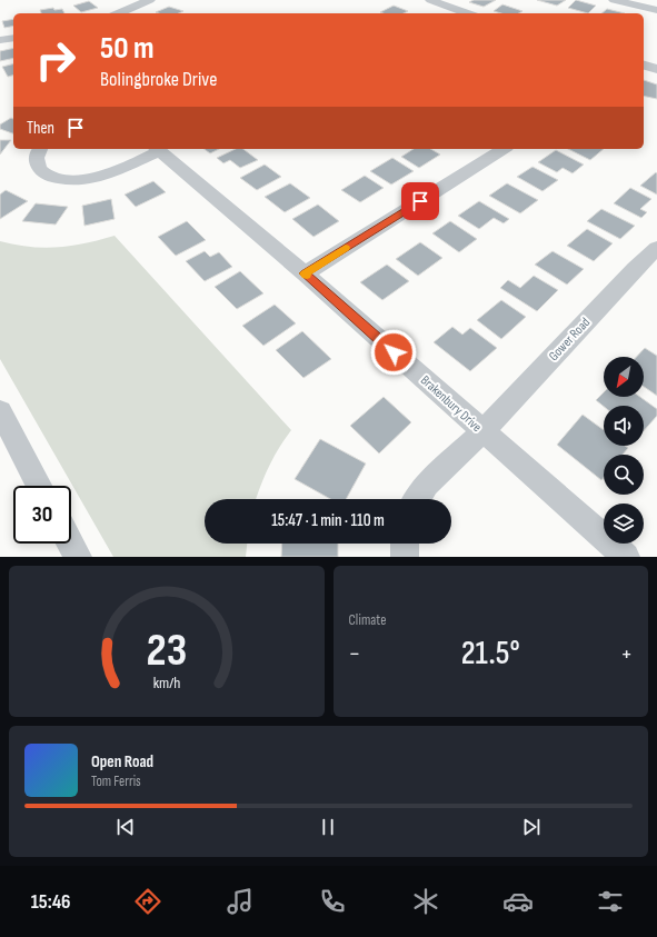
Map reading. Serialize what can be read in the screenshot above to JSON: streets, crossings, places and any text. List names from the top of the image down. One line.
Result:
{"streets":{"street":["Gower Road","Brakenbury Drive"]},"crossings":[["Gower Road","Brakenbury Drive"]],"north":"bottom left","page":{"turn":["50 m","Bolingbroke Drive"],"then":"Then","limit":"30","trip":"15:47 · 1 min · 110 m","tile":"Climate","heat":["−","21.5°","+"],"song":["Open Road","Tom Ferris"],"tabs":"15:46","gauge":["23","km/h"]}}
